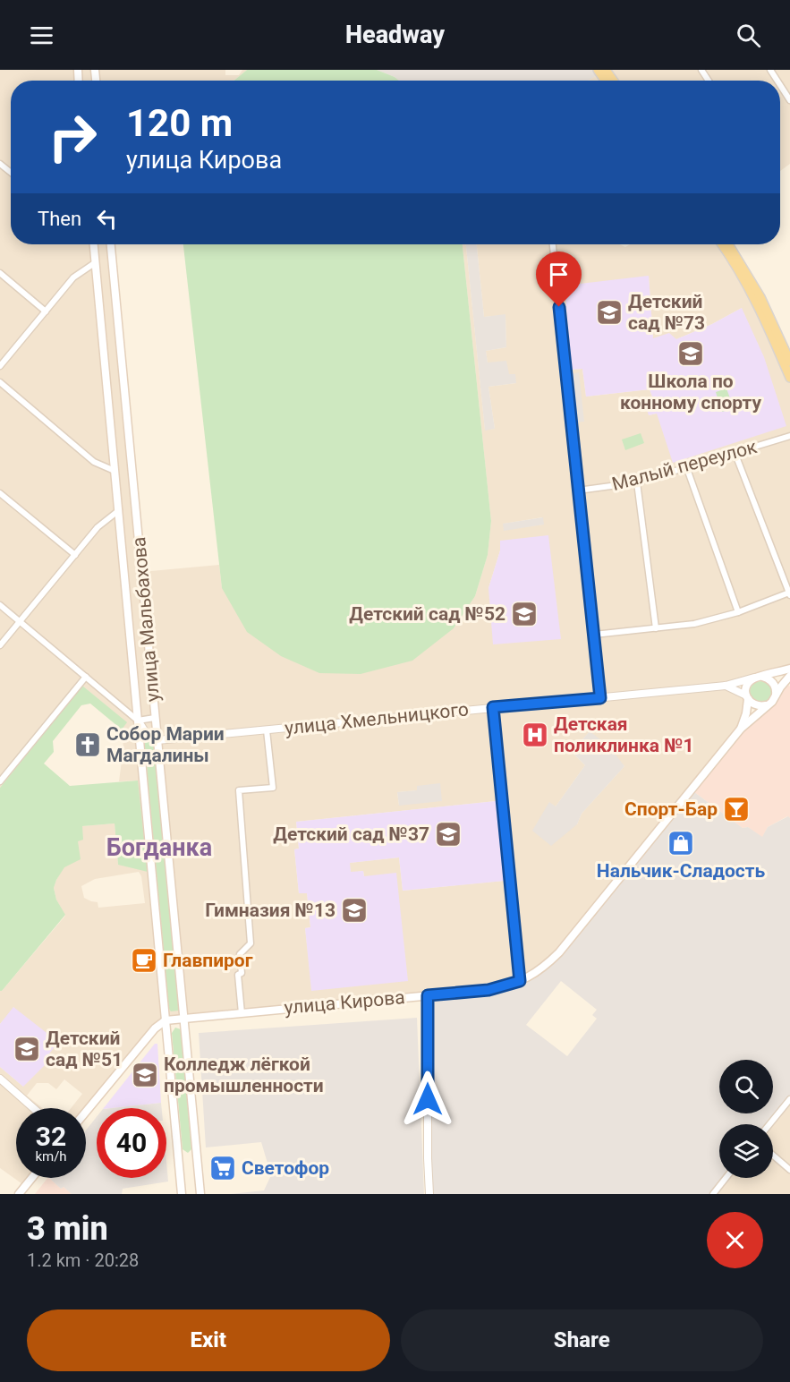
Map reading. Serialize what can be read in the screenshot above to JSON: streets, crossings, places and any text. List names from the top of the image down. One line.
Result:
{"streets":{"main road":["улица Мальбахова","улица Кирова"],"street":["Малый переулок","улица Хмельницкого"]},"crossings":[["улица Мальбахова","улица Хмельницкого"],["улица Мальбахова","улица Кирова"]],"districts":["Богданка"],"places":{"school or university":["Детский сад №73","Школа по конному спорту","Детский сад №52","Детский сад №37","Гимназия №13","Детский сад №51","Колледж лёгкой промышленности"],"hospital":["Детская поликлинка №1"],"church":["Собор Марии Магдалины"],"bar":["Спорт-Бар"],"shop":["Нальчик-Сладость"],"cafe":["Главпирог"],"supermarket":["Светофор"]},"page":{"header":"Headway","turn":["120 m","улица Кирова"],"then":"Then","speed":"32 km/h","limit":"40","heading":["3 min","1.2 km · 20:28"],"buttons":["Exit","Share"]}}
